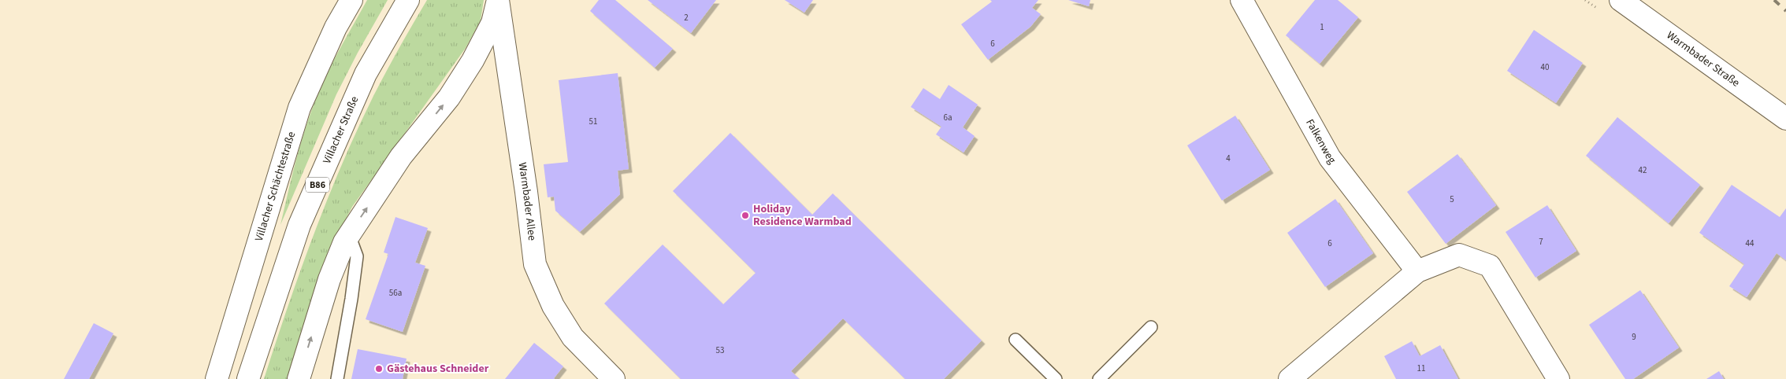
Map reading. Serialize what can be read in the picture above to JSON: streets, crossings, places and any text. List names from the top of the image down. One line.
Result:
{"streets":{"street":["Warmbader Straße","Villacher Straße","Falkenweg","B86","Villacher Schächtestraße","Warmbader Allee"]},"places":["Holiday Residence Warmbad","Gästehaus Schneider"],"house_numbers":["2","1","6","40","6a","51","4","42","5","7","6","44","56a","9","53","11"]}
